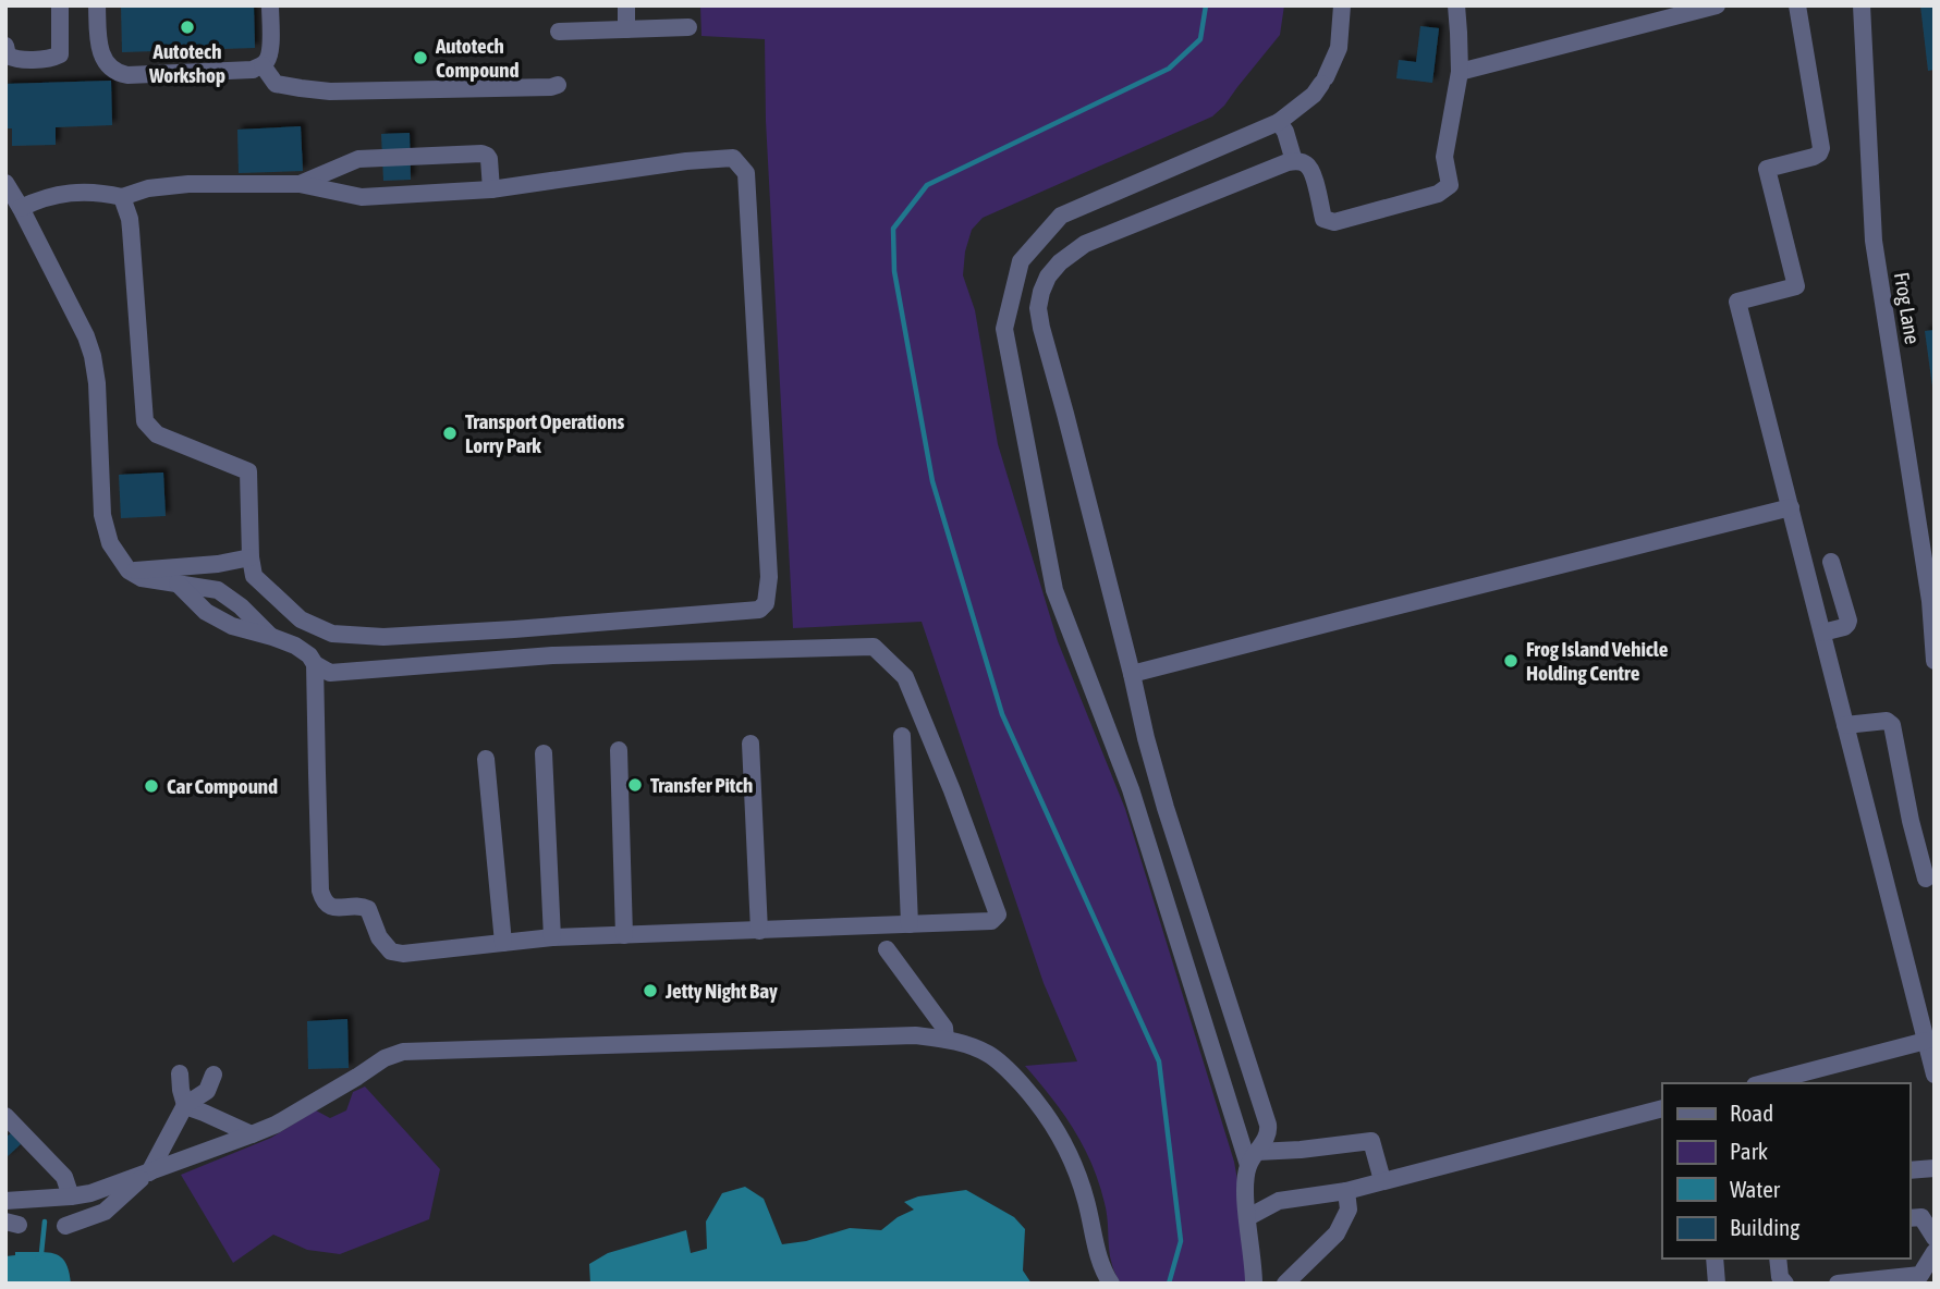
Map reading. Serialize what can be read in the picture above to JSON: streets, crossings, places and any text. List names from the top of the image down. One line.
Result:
{"streets":{"street":["Frog Lane"]},"places":["Autotech Workshop","Autotech Compound","Transport Operations Lorry Park","Frog Island Vehicle Holding Centre","Transfer Pitch","Car Compound","Jetty Night Bay"],"legend":["Road","Park","Water","Building"]}
